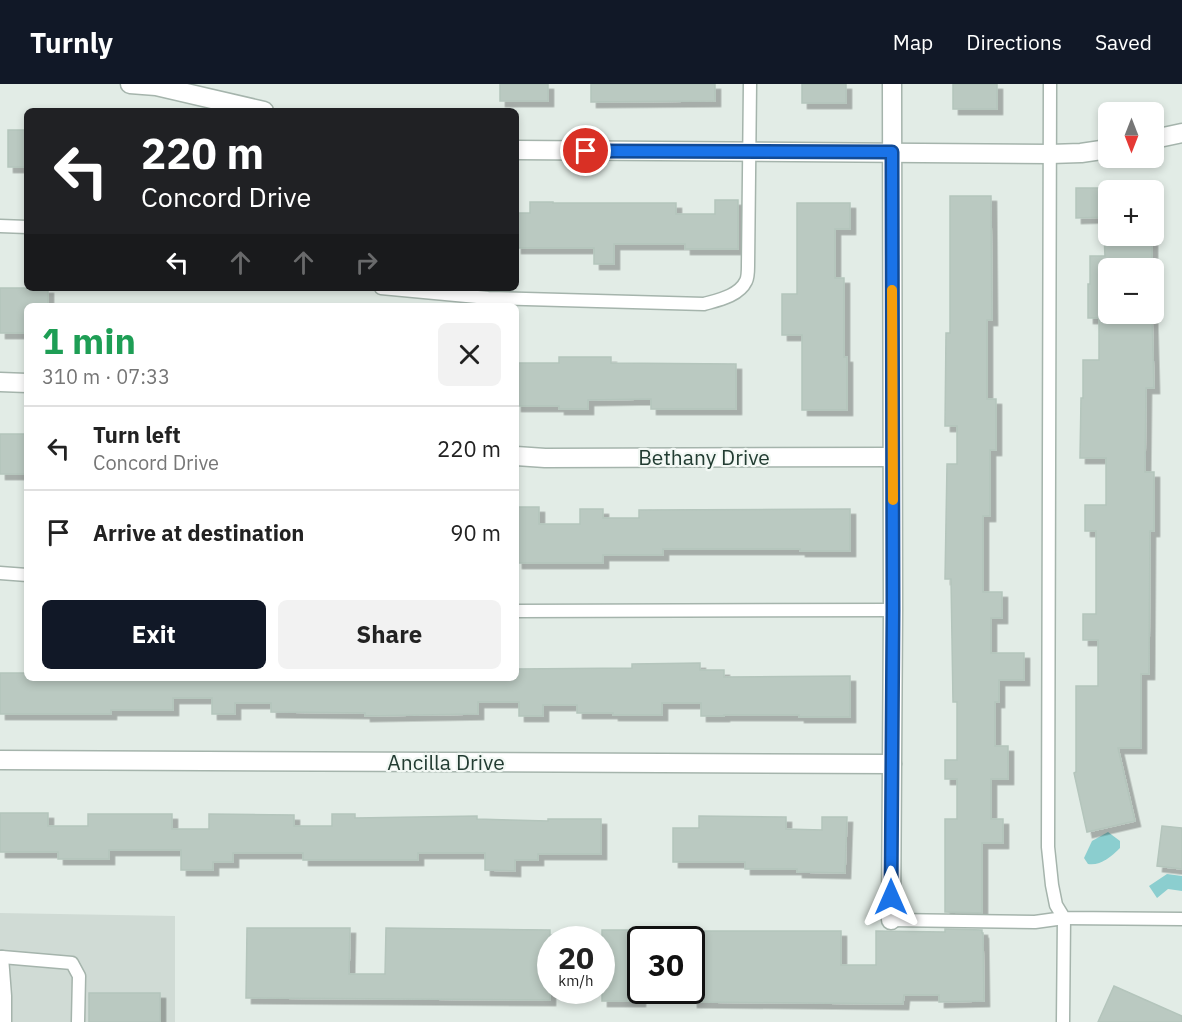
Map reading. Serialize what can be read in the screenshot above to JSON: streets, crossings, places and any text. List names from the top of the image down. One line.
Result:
{"streets":{"street":["Bethany Drive","Ancilla Drive"]},"north":"bottom","page":{"header":"Turnly","nav":["Map","Directions","Saved"],"map_buttons":["+","−"],"turn":["220 m","Concord Drive"],"heading":["1 min","310 m · 07:33"],"list":[{"name":"Turn left","note":"Concord Drive","value":"220 m"},{"name":"Arrive at destination","value":"90 m"}],"buttons":["Exit","Share"],"speed":"20 km/h","limit":"30"}}
